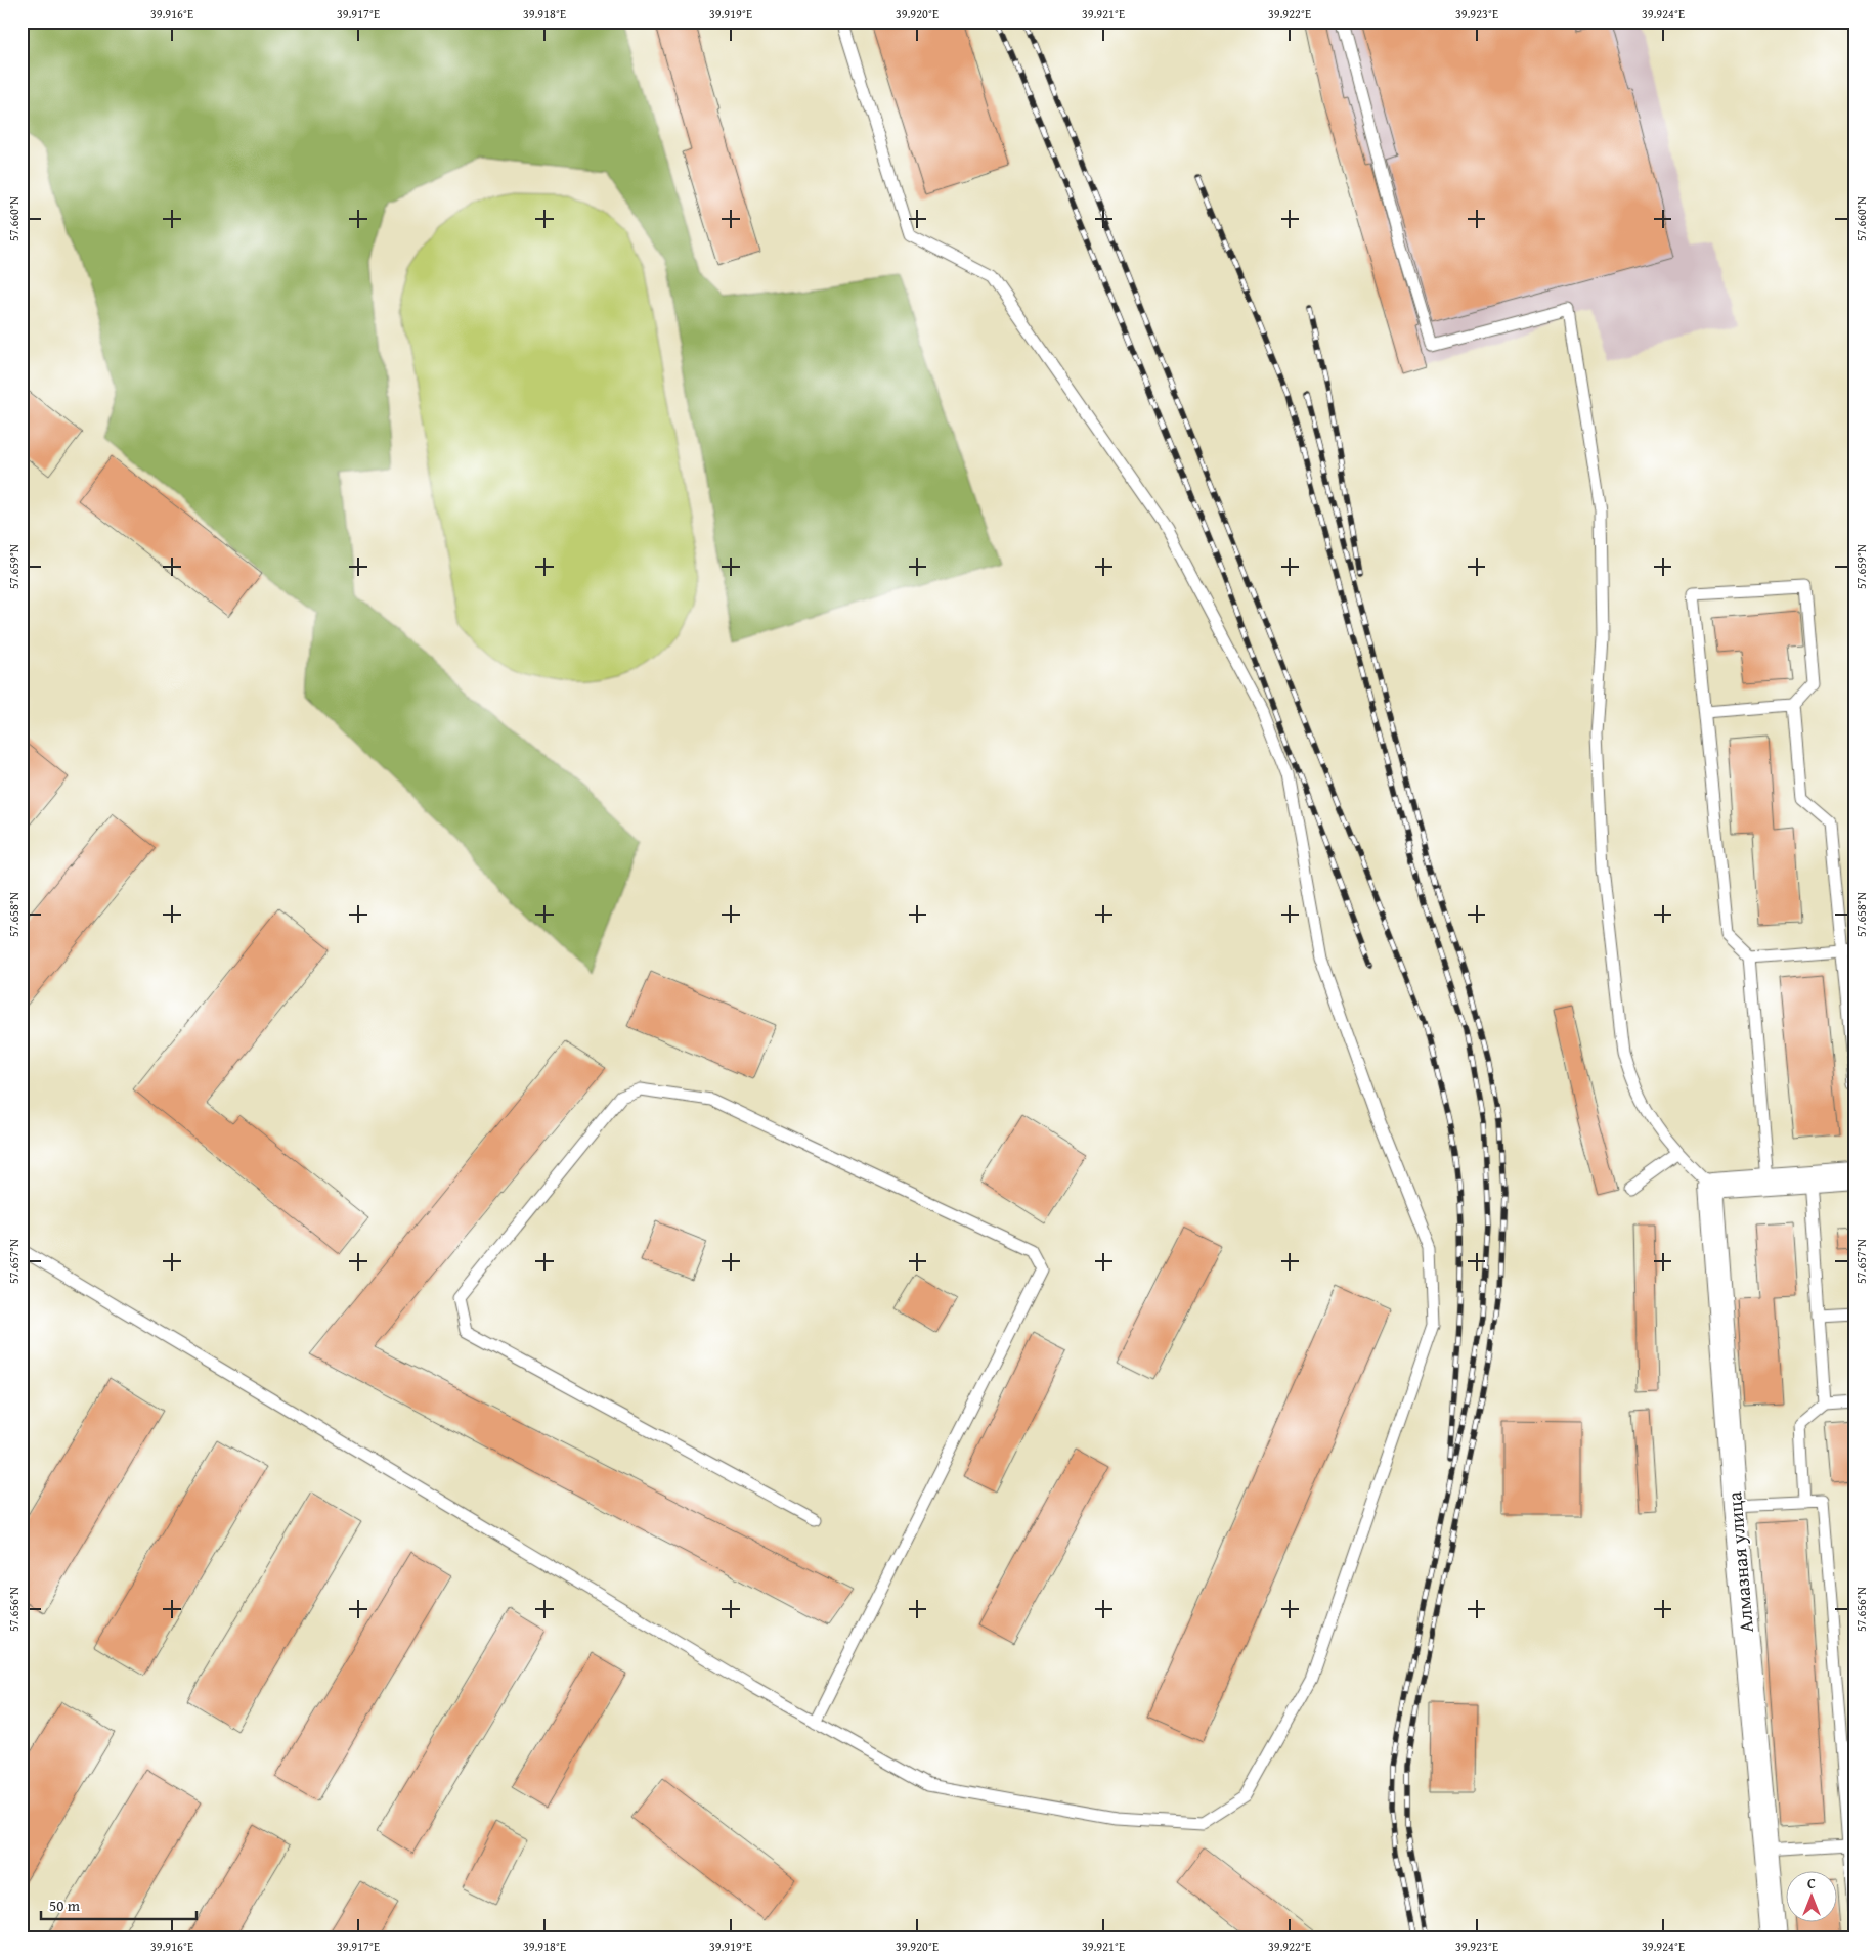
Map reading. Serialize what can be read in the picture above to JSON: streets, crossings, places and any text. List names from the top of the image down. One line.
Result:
{"streets":{"street":["Алмазная улица"]},"scale_bar":"50 m","north":"top","coordinates":["39.916°E","39.917°E","39.918°E","39.919°E","39.920°E","39.921°E","39.922°E","39.923°E","39.924°E","57.660°N","57.659°N","57.658°N","57.657°N","57.656°N"]}
